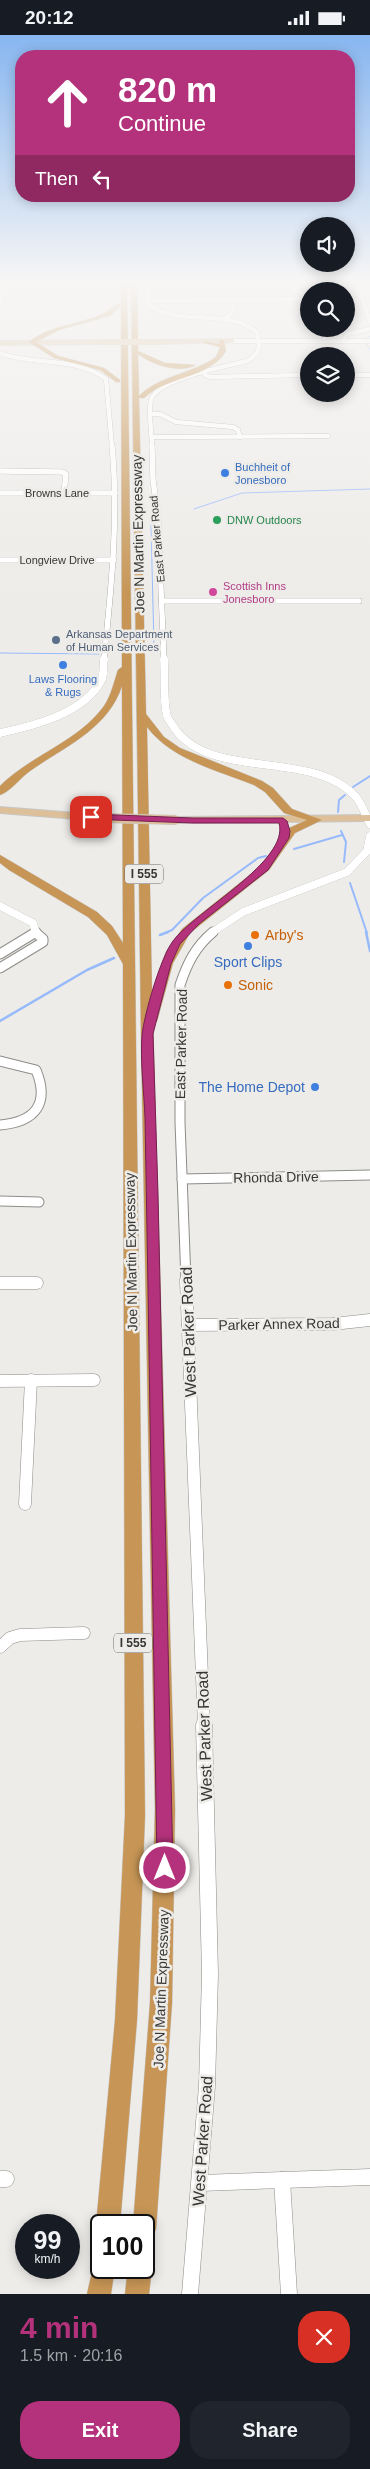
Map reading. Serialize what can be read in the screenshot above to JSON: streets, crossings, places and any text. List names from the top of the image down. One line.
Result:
{"streets":{"highway":["Joe N Martin Expressway","I 555"],"street":["Browns Lane","East Parker Road","Longview Drive","Rhonda Drive","Parker Annex Road","West Parker Road"]},"crossings":[["East Parker Road","Rhonda Drive"],["East Parker Road","West Parker Road"],["Rhonda Drive","West Parker Road"],["Parker Annex Road","West Parker Road"]],"places":["Buchheit of Jonesboro","DNW Outdoors","Scottish Inns Jonesboro","Arkansas Department of Human Services","Laws Flooring & Rugs","Arby's","Sport Clips","Sonic","The Home Depot"],"page":{"status":"20:12","turn":["820 m","Continue"],"then":"Then","speed":"99 km/h","limit":"100","heading":["4 min","1.5 km · 20:16"],"buttons":["Exit","Share"]}}
